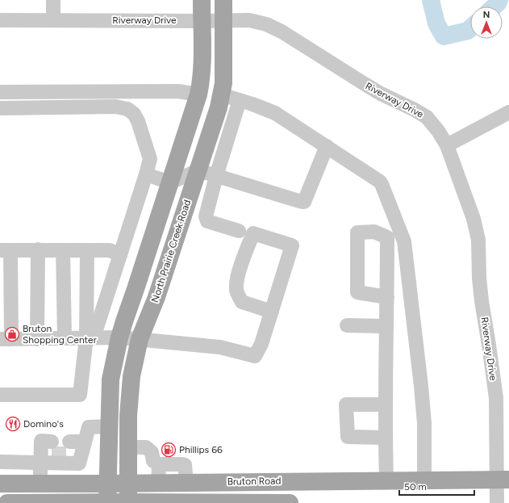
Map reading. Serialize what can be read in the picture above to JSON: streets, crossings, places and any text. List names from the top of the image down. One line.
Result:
{"streets":{"main road":["North Prairie Creek Road","Bruton Road"],"street":["Riverway Drive"]},"crossings":[["Riverway Drive","North Prairie Creek Road"],["Riverway Drive","Bruton Road"],["North Prairie Creek Road","Bruton Road"]],"places":{"shop":["Bruton Shopping Center"],"restaurant":["Domino's"],"fuel station":["Phillips 66"]},"scale_bar":"50 m","north":"top"}
